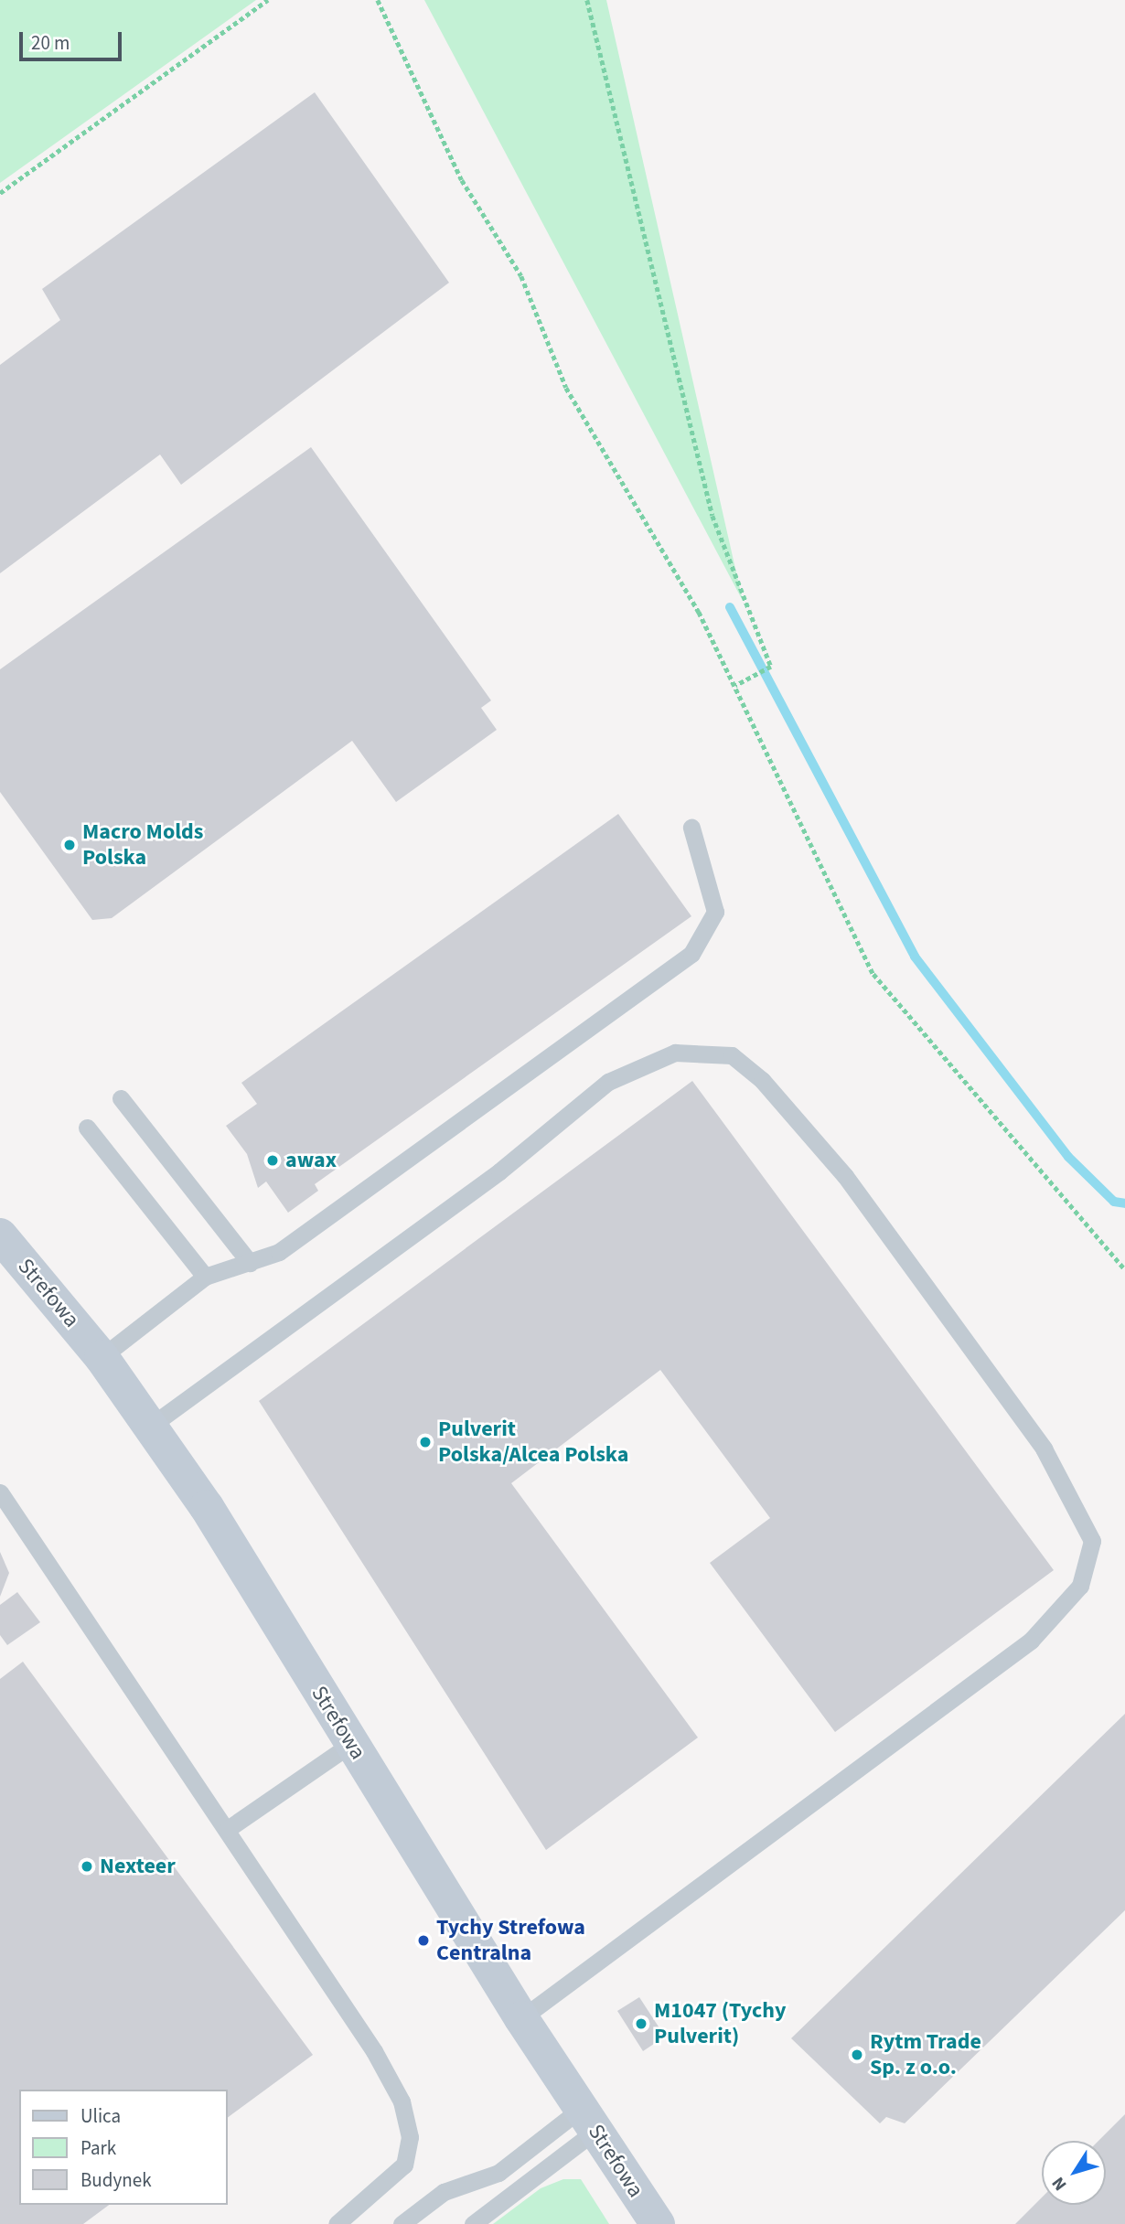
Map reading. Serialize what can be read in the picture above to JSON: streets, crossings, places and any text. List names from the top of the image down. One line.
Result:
{"streets":{"street":["Strefowa"]},"places":["Macro Molds Polska","awax","Pulverit Polska/Alcea Polska","Nexteer","Tychy Strefowa Centralna","M1047 (Tychy Pulverit)","Rytm Trade Sp. z o.o."],"legend":["Ulica","Park","Budynek"],"scale_bar":"20 m","north":"bottom left"}
